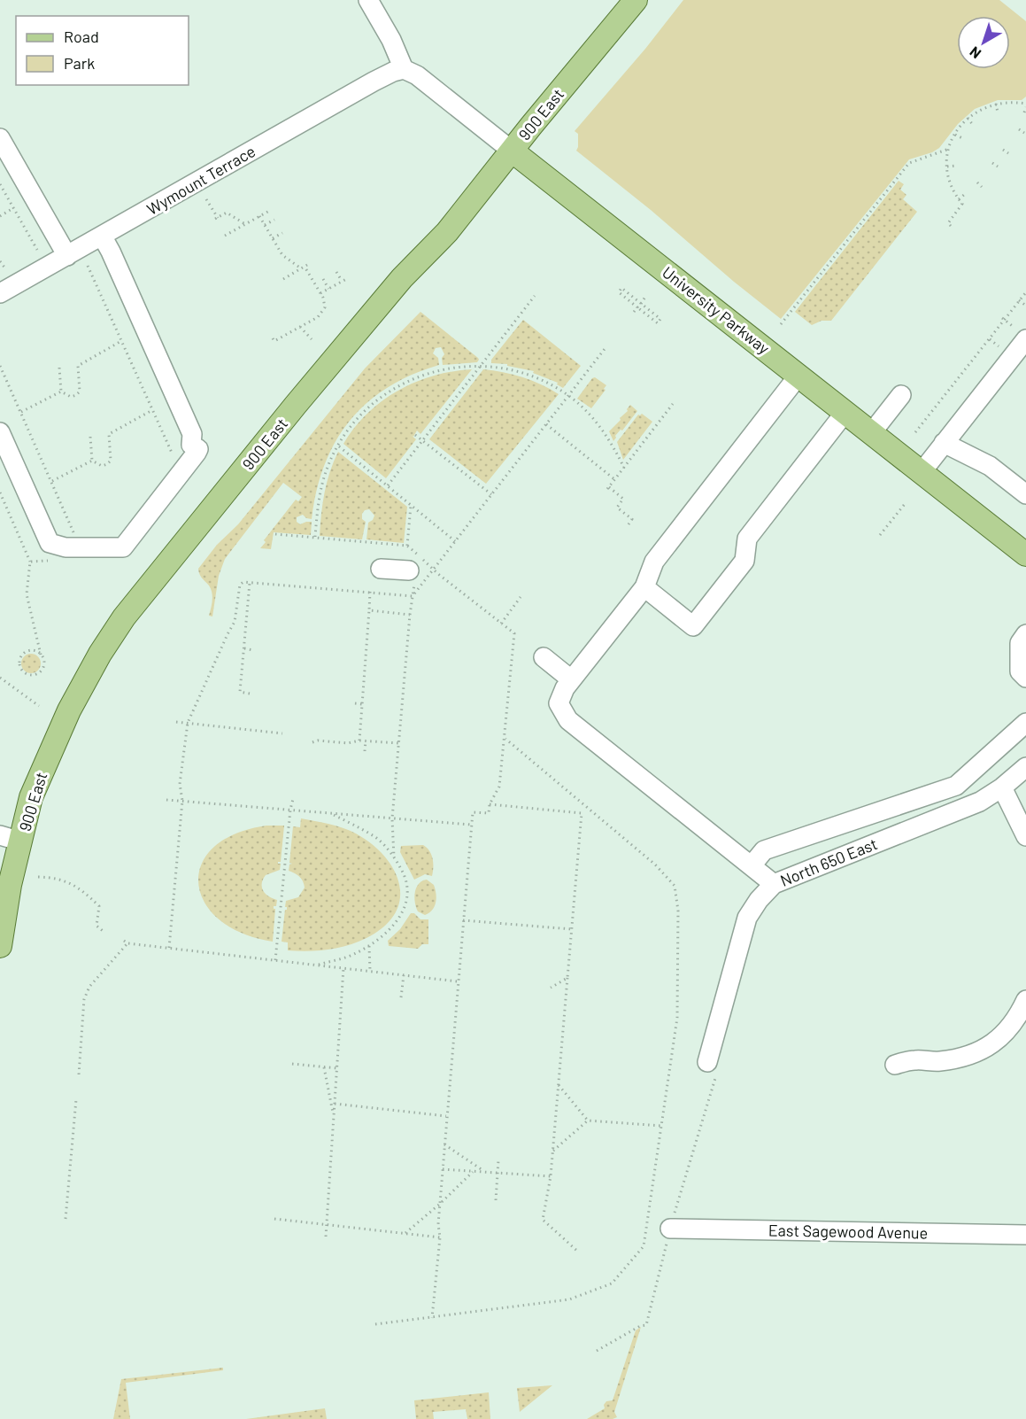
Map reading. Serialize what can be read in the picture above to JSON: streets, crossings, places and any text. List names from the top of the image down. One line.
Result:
{"streets":{"main road":["900 East","University Parkway"],"street":["Wymount Terrace","North 650 East","East Sagewood Avenue"]},"crossings":[["900 East","University Parkway"],["Wymount Terrace","University Parkway"]],"legend":["Road","Park"],"north":"bottom left"}
